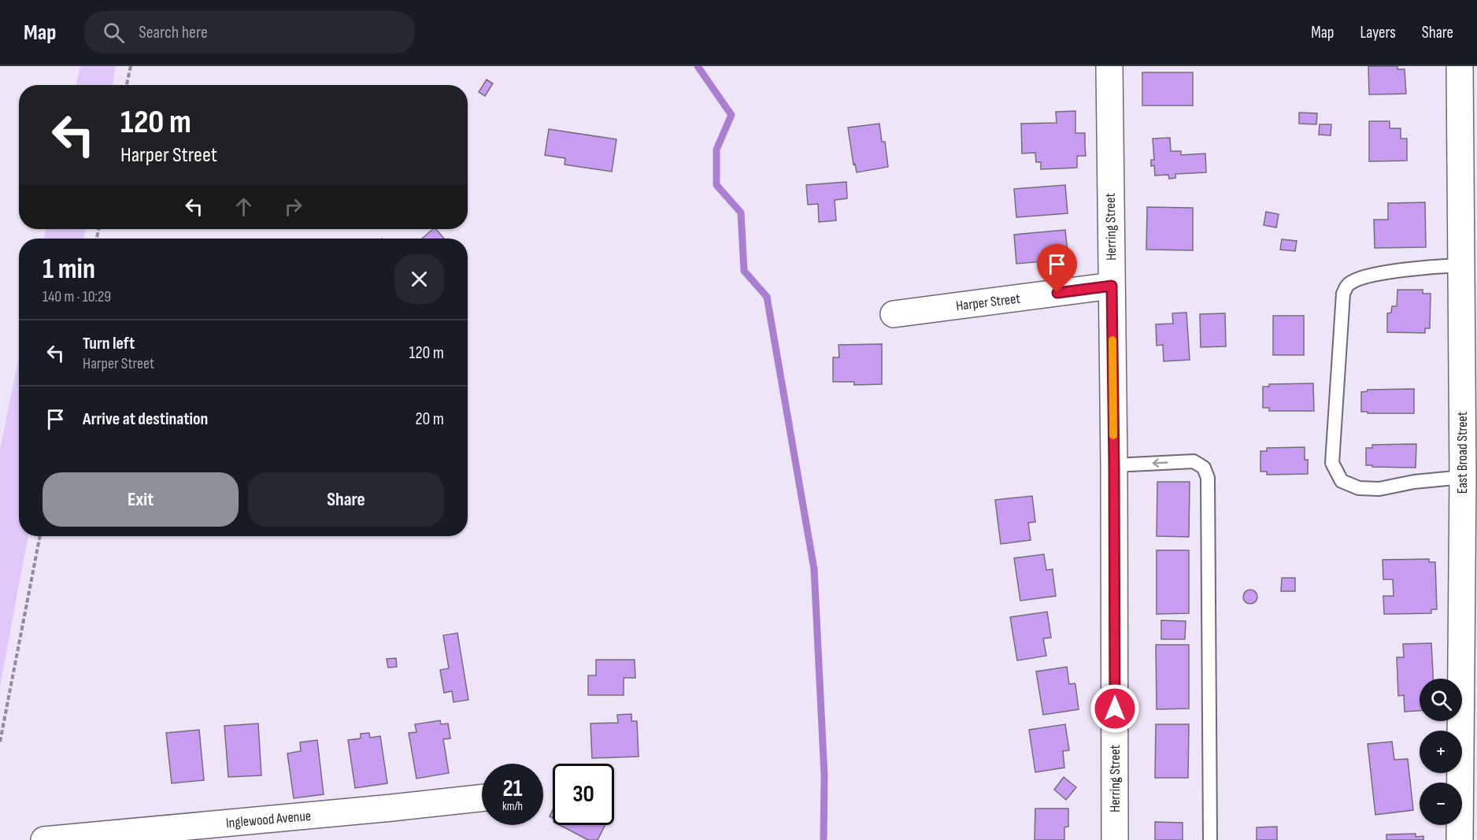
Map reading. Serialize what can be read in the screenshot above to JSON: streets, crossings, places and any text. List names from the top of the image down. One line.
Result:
{"streets":{"street":["Herring Street","Harper Street","East Broad Street","Inglewood Avenue"]},"crossings":[["Herring Street","Harper Street"]],"page":{"header":"Map","search":"Search here","nav":["Map","Layers","Share"],"turn":["120 m","Harper Street"],"heading":["1 min","140 m · 10:29"],"list":[{"name":"Turn left","note":"Harper Street","value":"120 m"},{"name":"Arrive at destination","value":"20 m"}],"buttons":["Exit","Share"],"map_buttons":["+","−"],"speed":"21 km/h","limit":"30"}}
